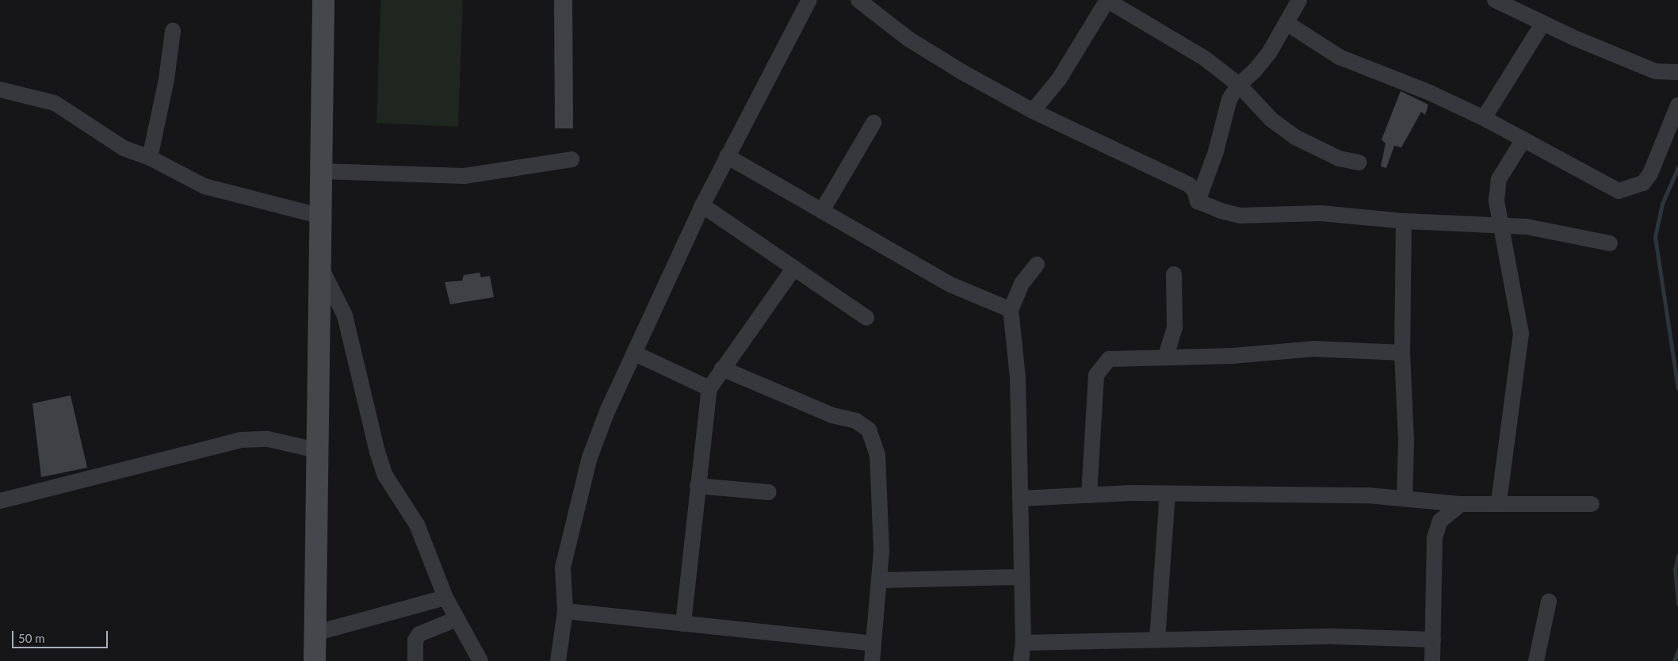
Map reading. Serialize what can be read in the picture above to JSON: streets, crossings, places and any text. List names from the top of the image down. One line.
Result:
{"scale_bar":"50 m"}
